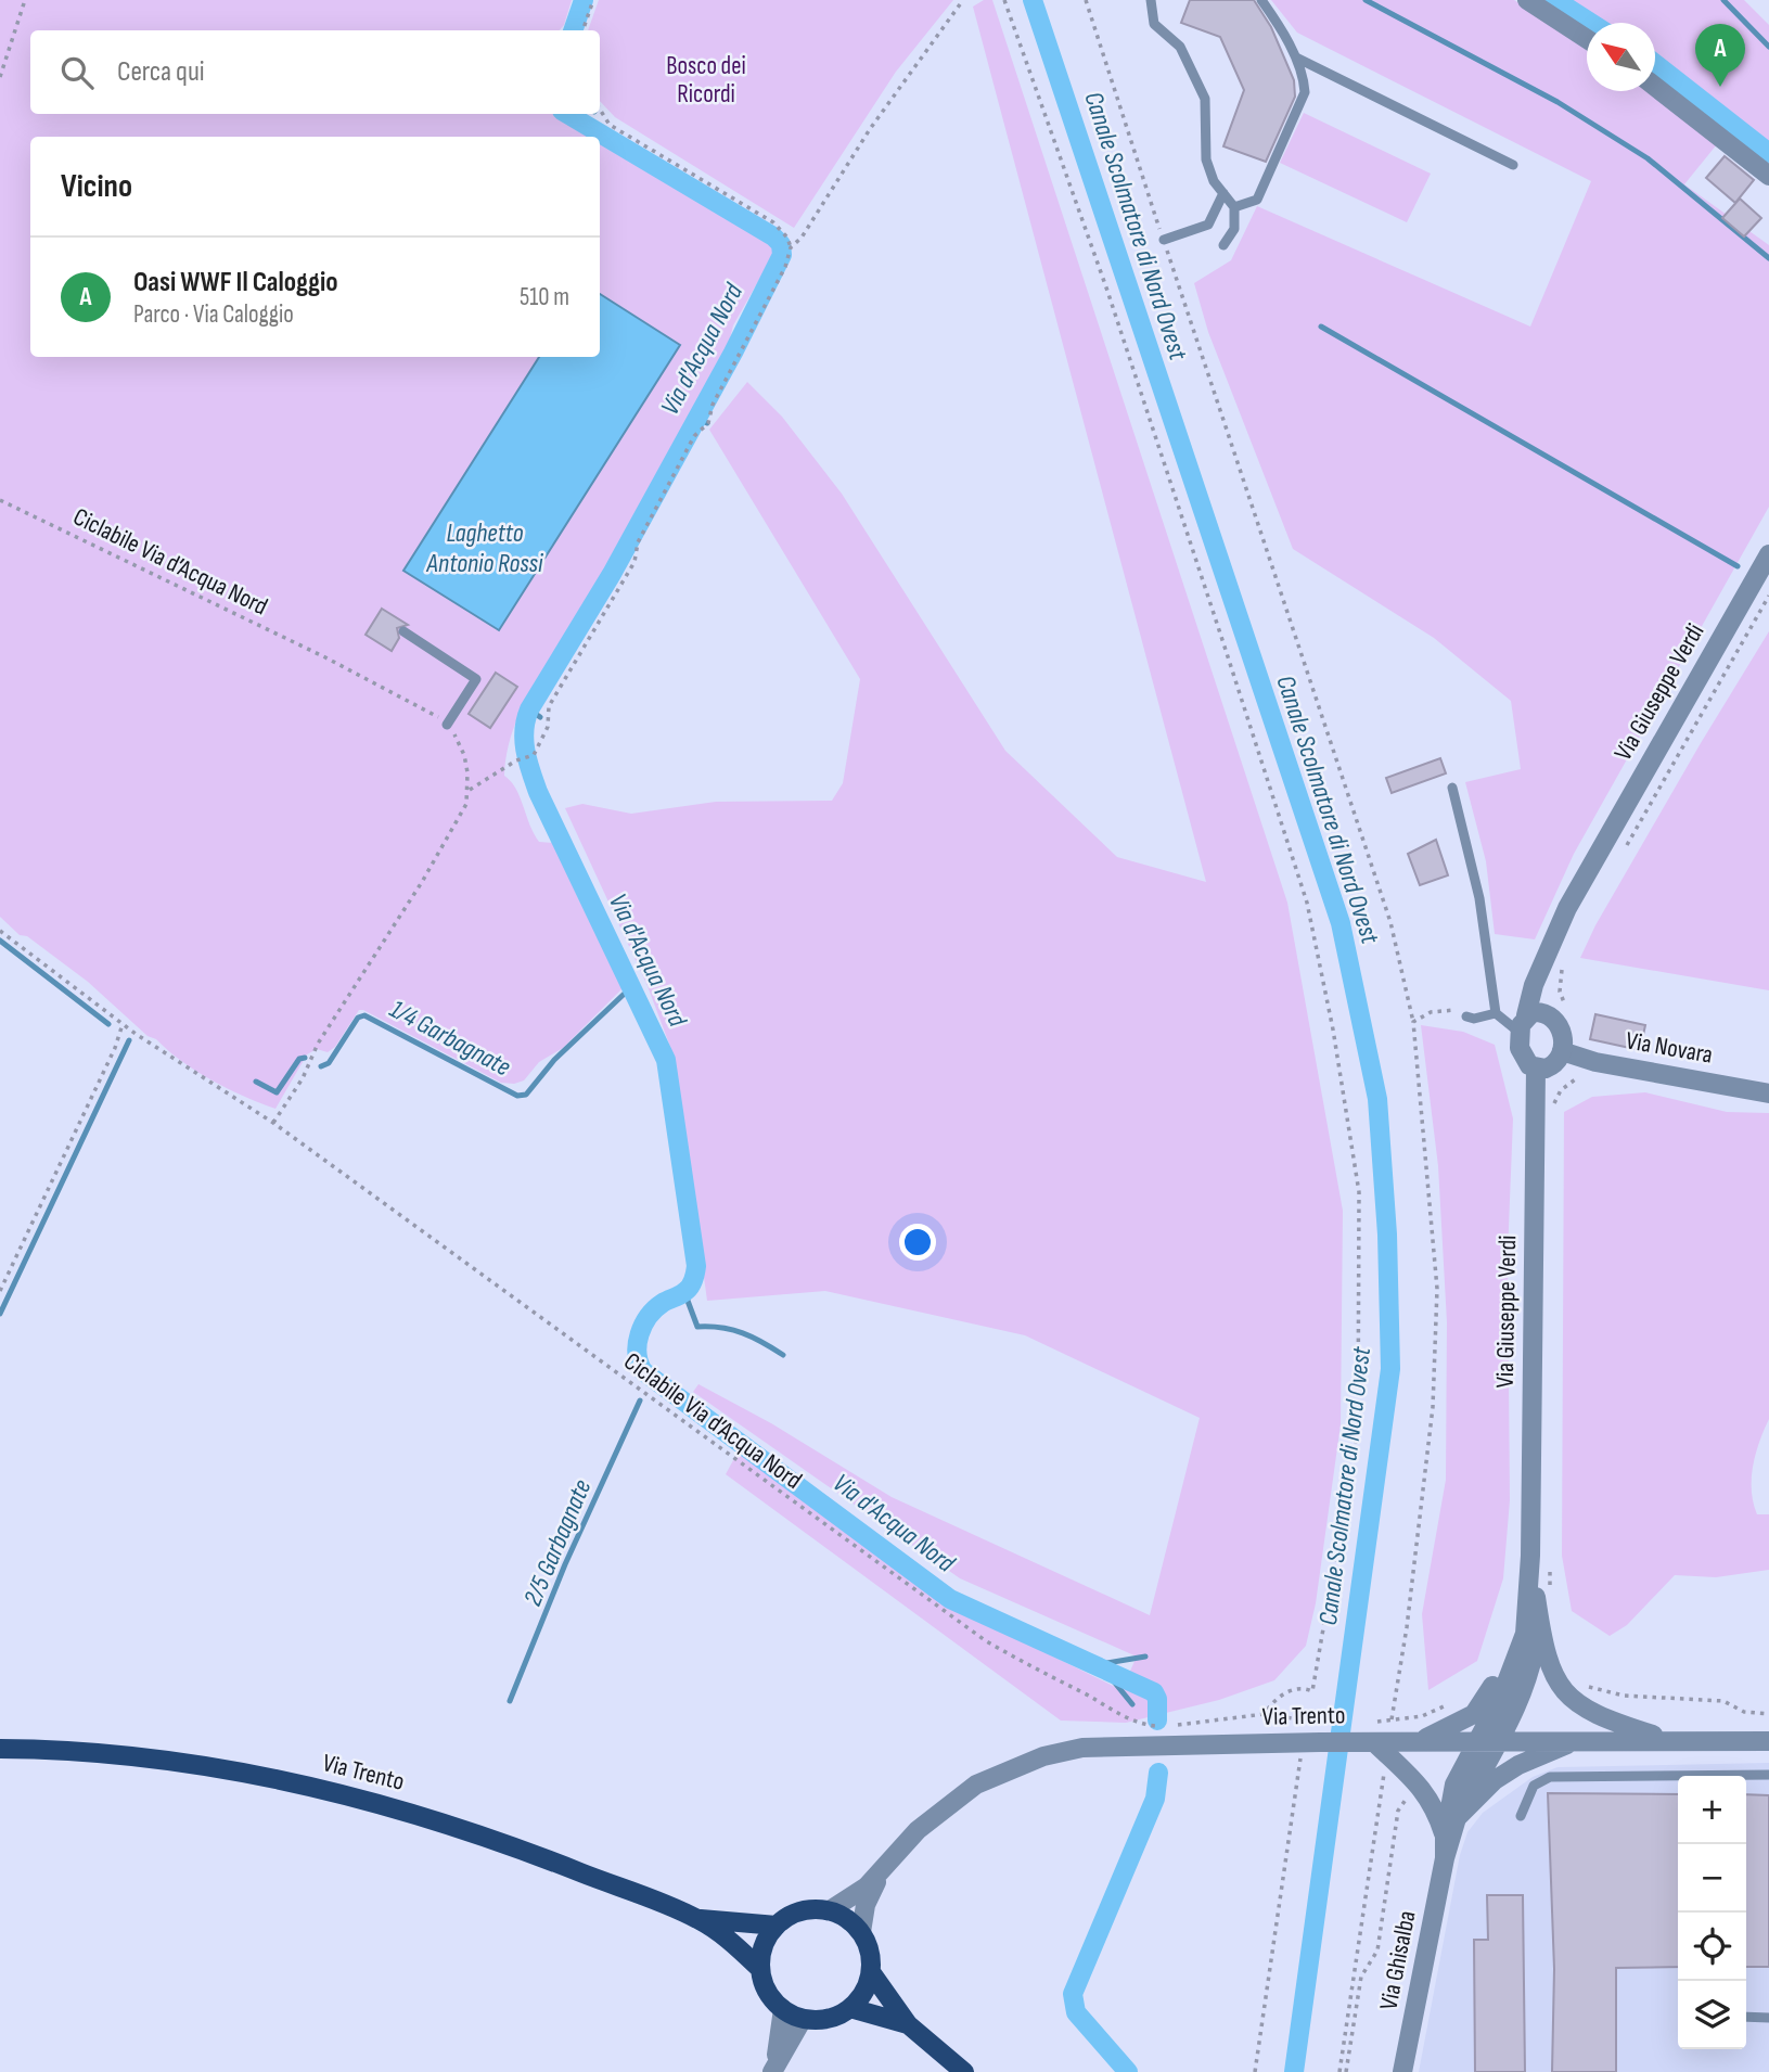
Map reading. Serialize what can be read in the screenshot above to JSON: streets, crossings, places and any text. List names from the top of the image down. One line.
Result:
{"streets":{"main road":["Via Trento"],"street":["Via Giuseppe Verdi","Via Novara","Via Ghisalba"],"path":["Ciclabile Via d’Acqua Nord"]},"crossings":[["Ciclabile Via d’Acqua Nord","Via Trento"],["Via Giuseppe Verdi","Via Novara"],["Via Giuseppe Verdi","Via Trento"],["Via Giuseppe Verdi","Via Ghisalba"],["Via Trento","Via Ghisalba"]],"water":["Canale Scolmatore di Nord Ovest","Via d'Acqua Nord","Laghetto Antonio Rossi","1/4 Garbagnate","2/5 Garbagnate"],"parks":["Bosco dei Ricordi"],"north":"top left","page":{"pins":"A","search":"Cerca qui","heading":"Vicino","list":[{"mark":"A","name":"Oasi WWF Il Caloggio","note":"Parco · Via Caloggio","value":"510 m"}],"map_buttons":["+","−"]}}
